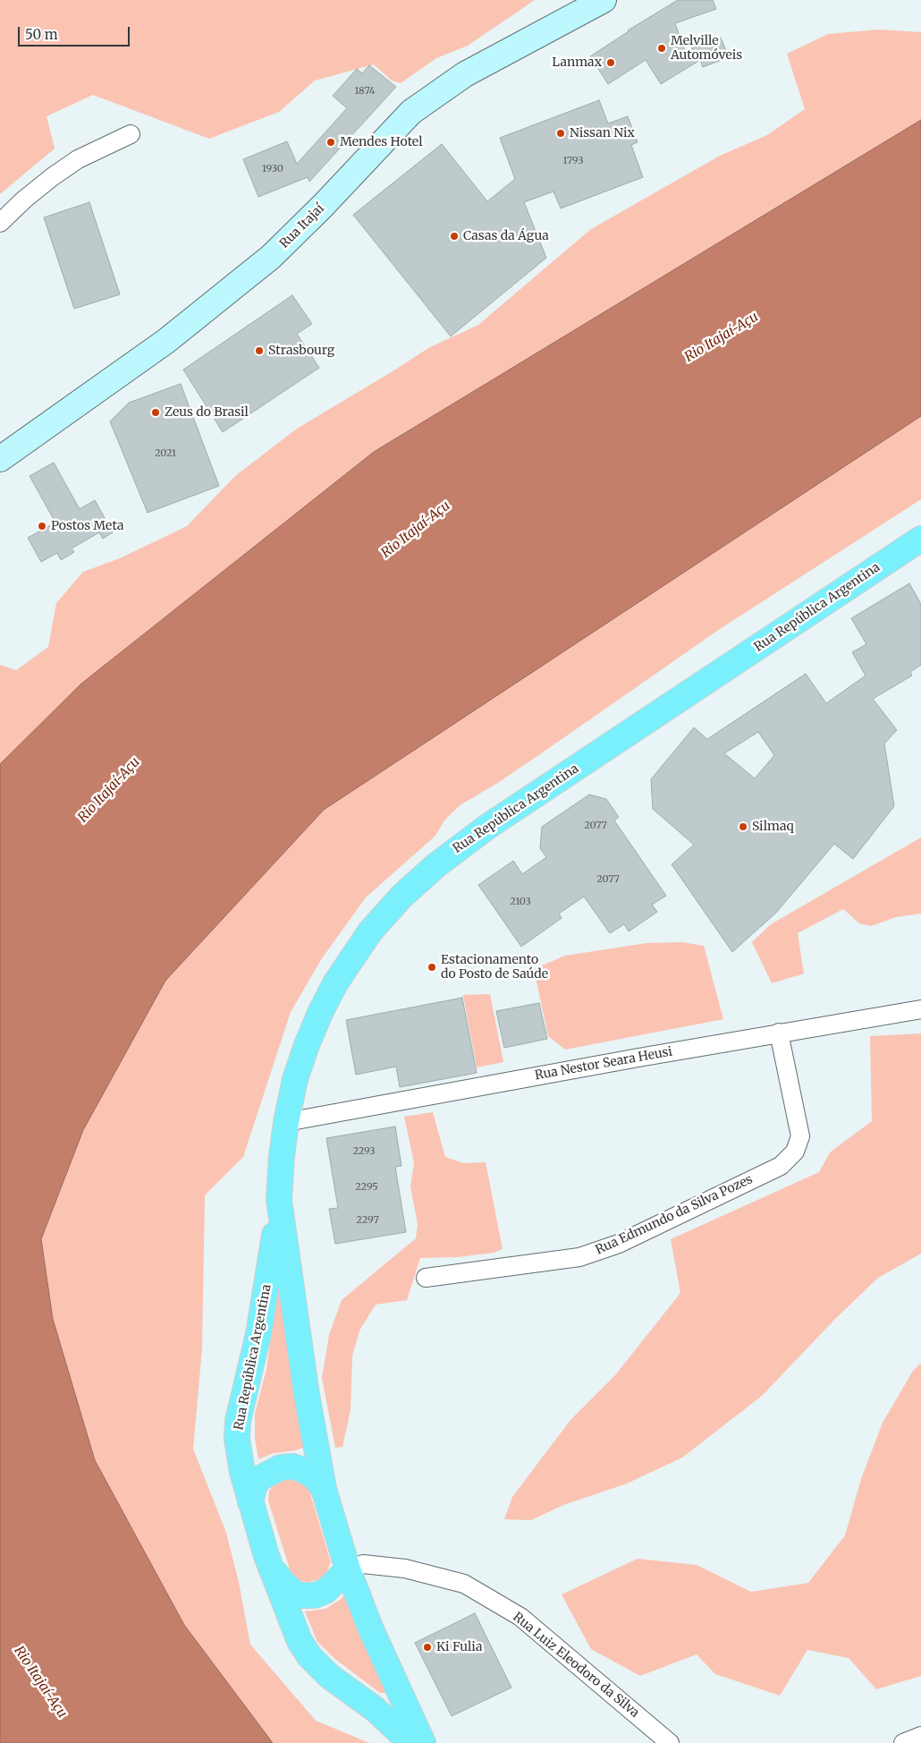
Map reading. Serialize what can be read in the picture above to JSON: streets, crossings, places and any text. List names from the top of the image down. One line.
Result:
{"streets":{"main road":["Rua Itajaí","Rua República Argentina"],"street":["Rua Nestor Seara Heusi","Rua Edmundo da Silva Pozes","Rua Luiz Eleodoro da Silva"]},"crossings":[["Rua República Argentina","Rua Nestor Seara Heusi"],["Rua República Argentina","Rua Luiz Eleodoro da Silva"],["Rua Nestor Seara Heusi","Rua Edmundo da Silva Pozes"]],"water":["Rio Itajaí-Açu"],"places":["Melville Automóveis","Lanmax","Nissan Nix","Mendes Hotel","Casas da Água","Strasbourg","Zeus do Brasil","Postos Meta","Silmaq","Estacionamento do Posto de Saúde","Ki Fulia"],"house_numbers":["1874","1793","1930","2021","2077","2077","2103","2293","2295","2297"],"scale_bar":"50 m"}
